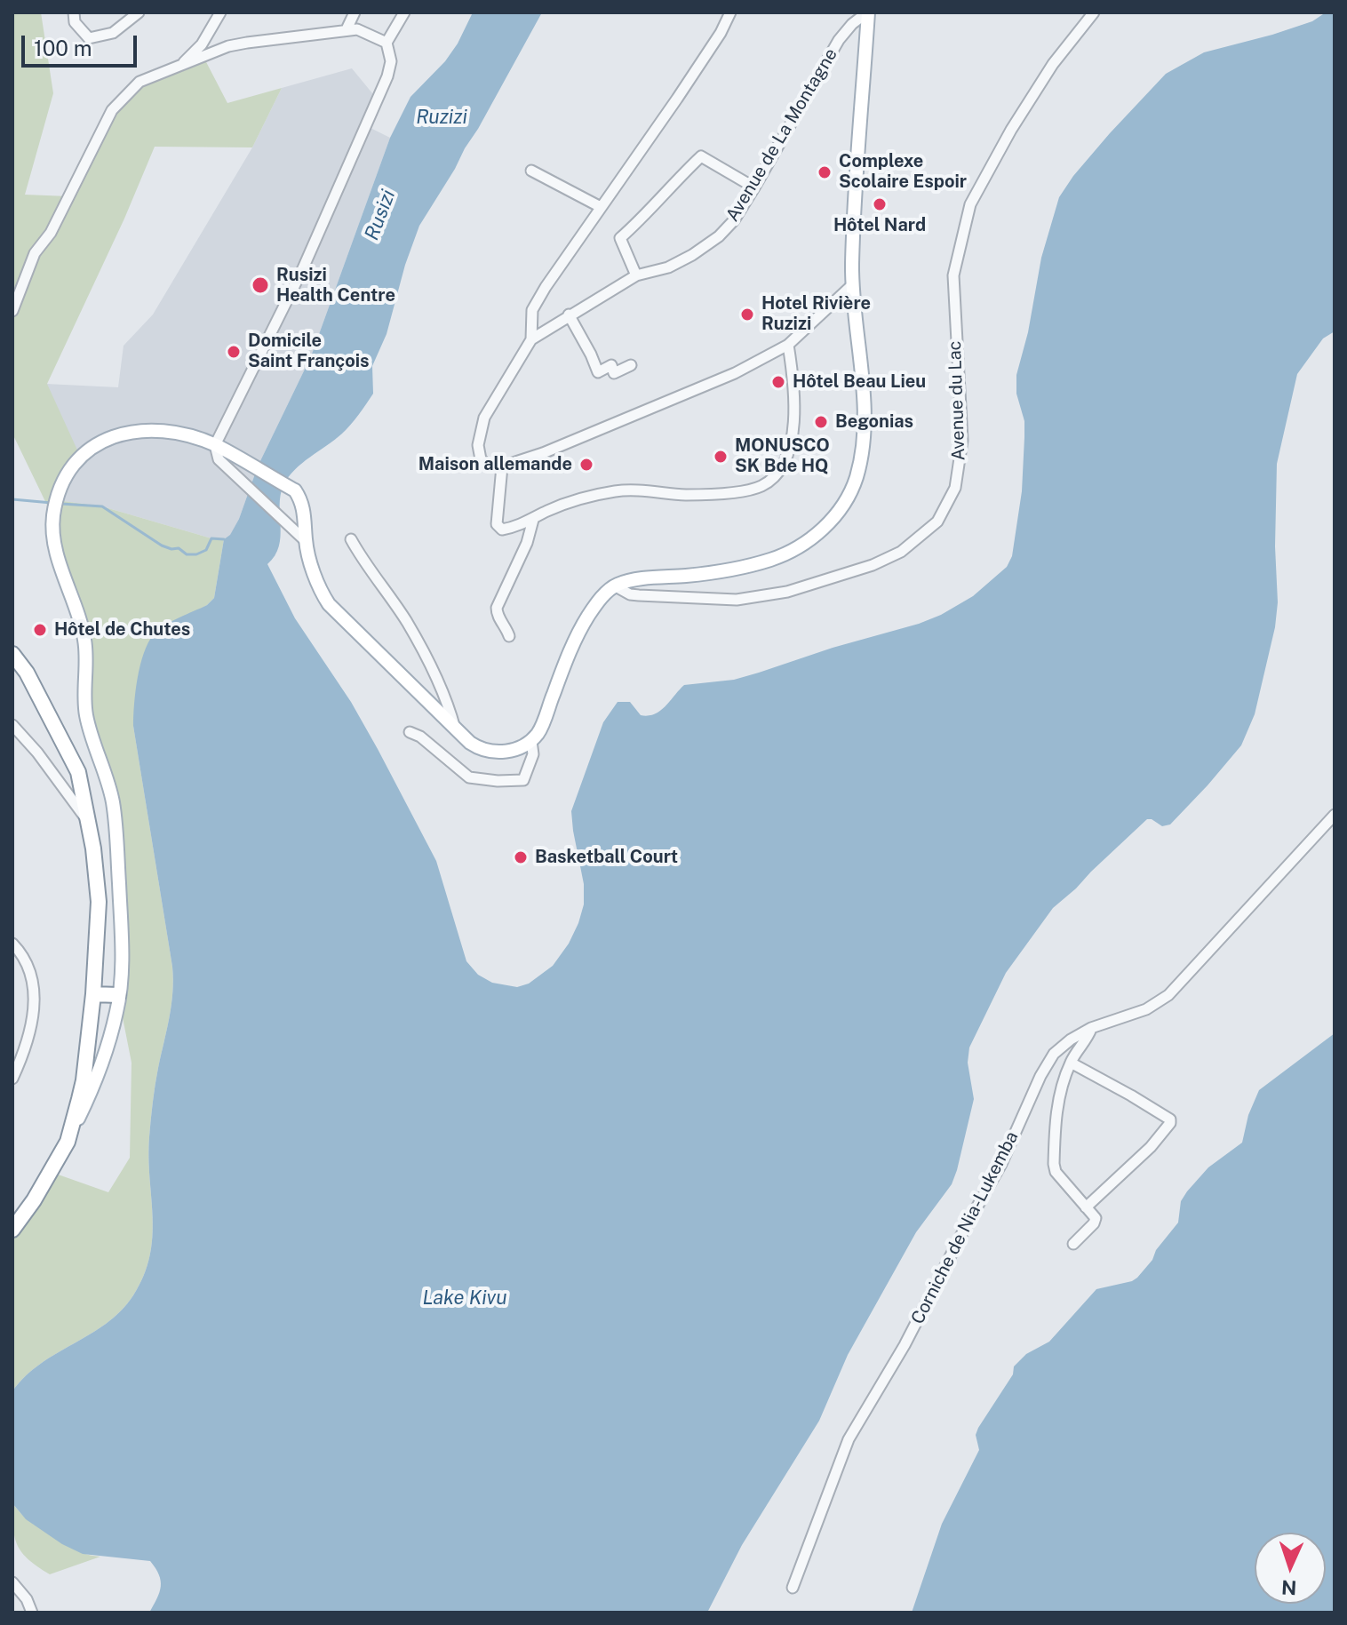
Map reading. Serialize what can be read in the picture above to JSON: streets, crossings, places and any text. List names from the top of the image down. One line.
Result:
{"streets":{"street":["Avenue de La Montagne","Avenue du Lac","Corniche de Nia-Lukemba"]},"water":["Ruzizi","Rusizi","Lake Kivu"],"places":["Complexe Scolaire Espoir","Hôtel Nard","Rusizi Health Centre","Hotel Rivière Ruzizi","Domicile Saint François","Hôtel Beau Lieu","Begonias","MONUSCO SK Bde HQ","Maison allemande","Hôtel de Chutes","Basketball Court"],"scale_bar":"100 m","north":"bottom"}
